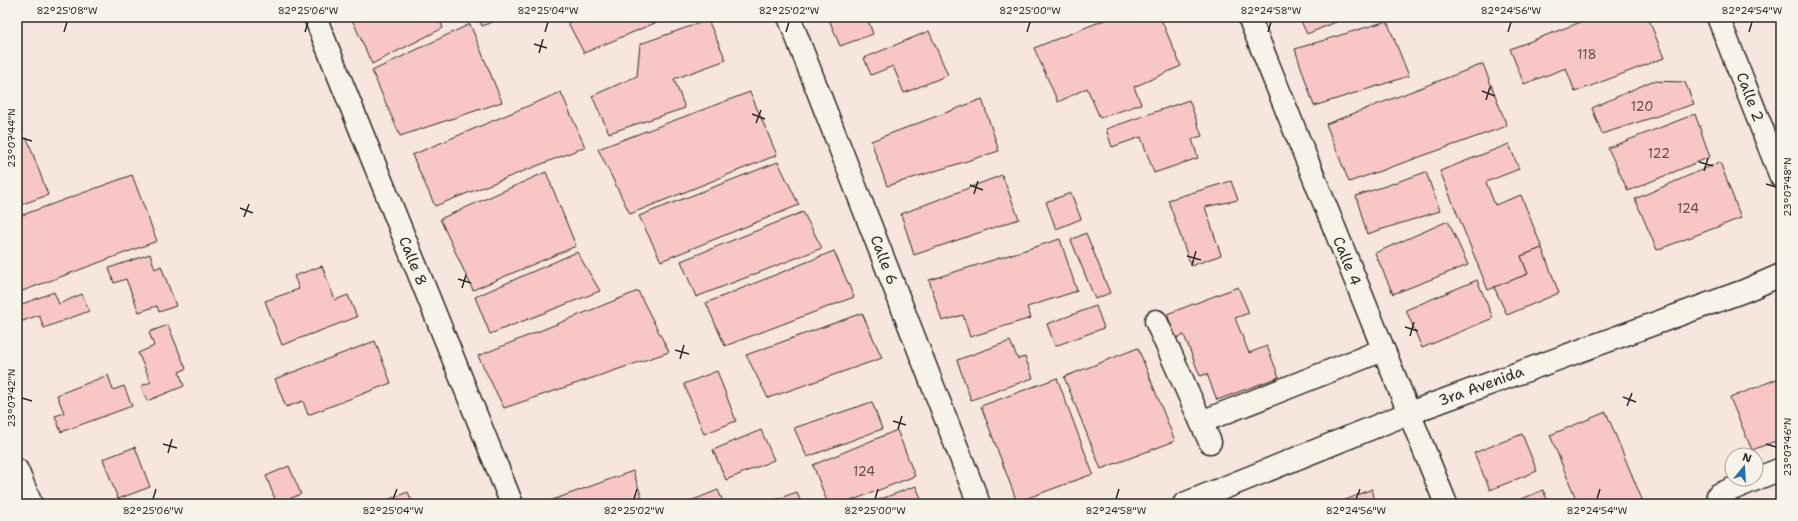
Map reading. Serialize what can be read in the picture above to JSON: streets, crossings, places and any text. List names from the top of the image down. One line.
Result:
{"streets":{"street":["Calle 2","Calle 6","Calle 8","Calle 4","3ra Avenida"]},"crossings":[["Calle 4","3ra Avenida"]],"house_numbers":["118","120","122","124","124"],"north":"top","coordinates":["82°25'08\"W","82°25'06\"W","82°25'04\"W","82°25'02\"W","82°25'00\"W","82°24'58\"W","82°24'56\"W","82°24'54\"W","23°07'44\"N","23°07'48\"N","23°07'42\"N","23°07'46\"N"]}
